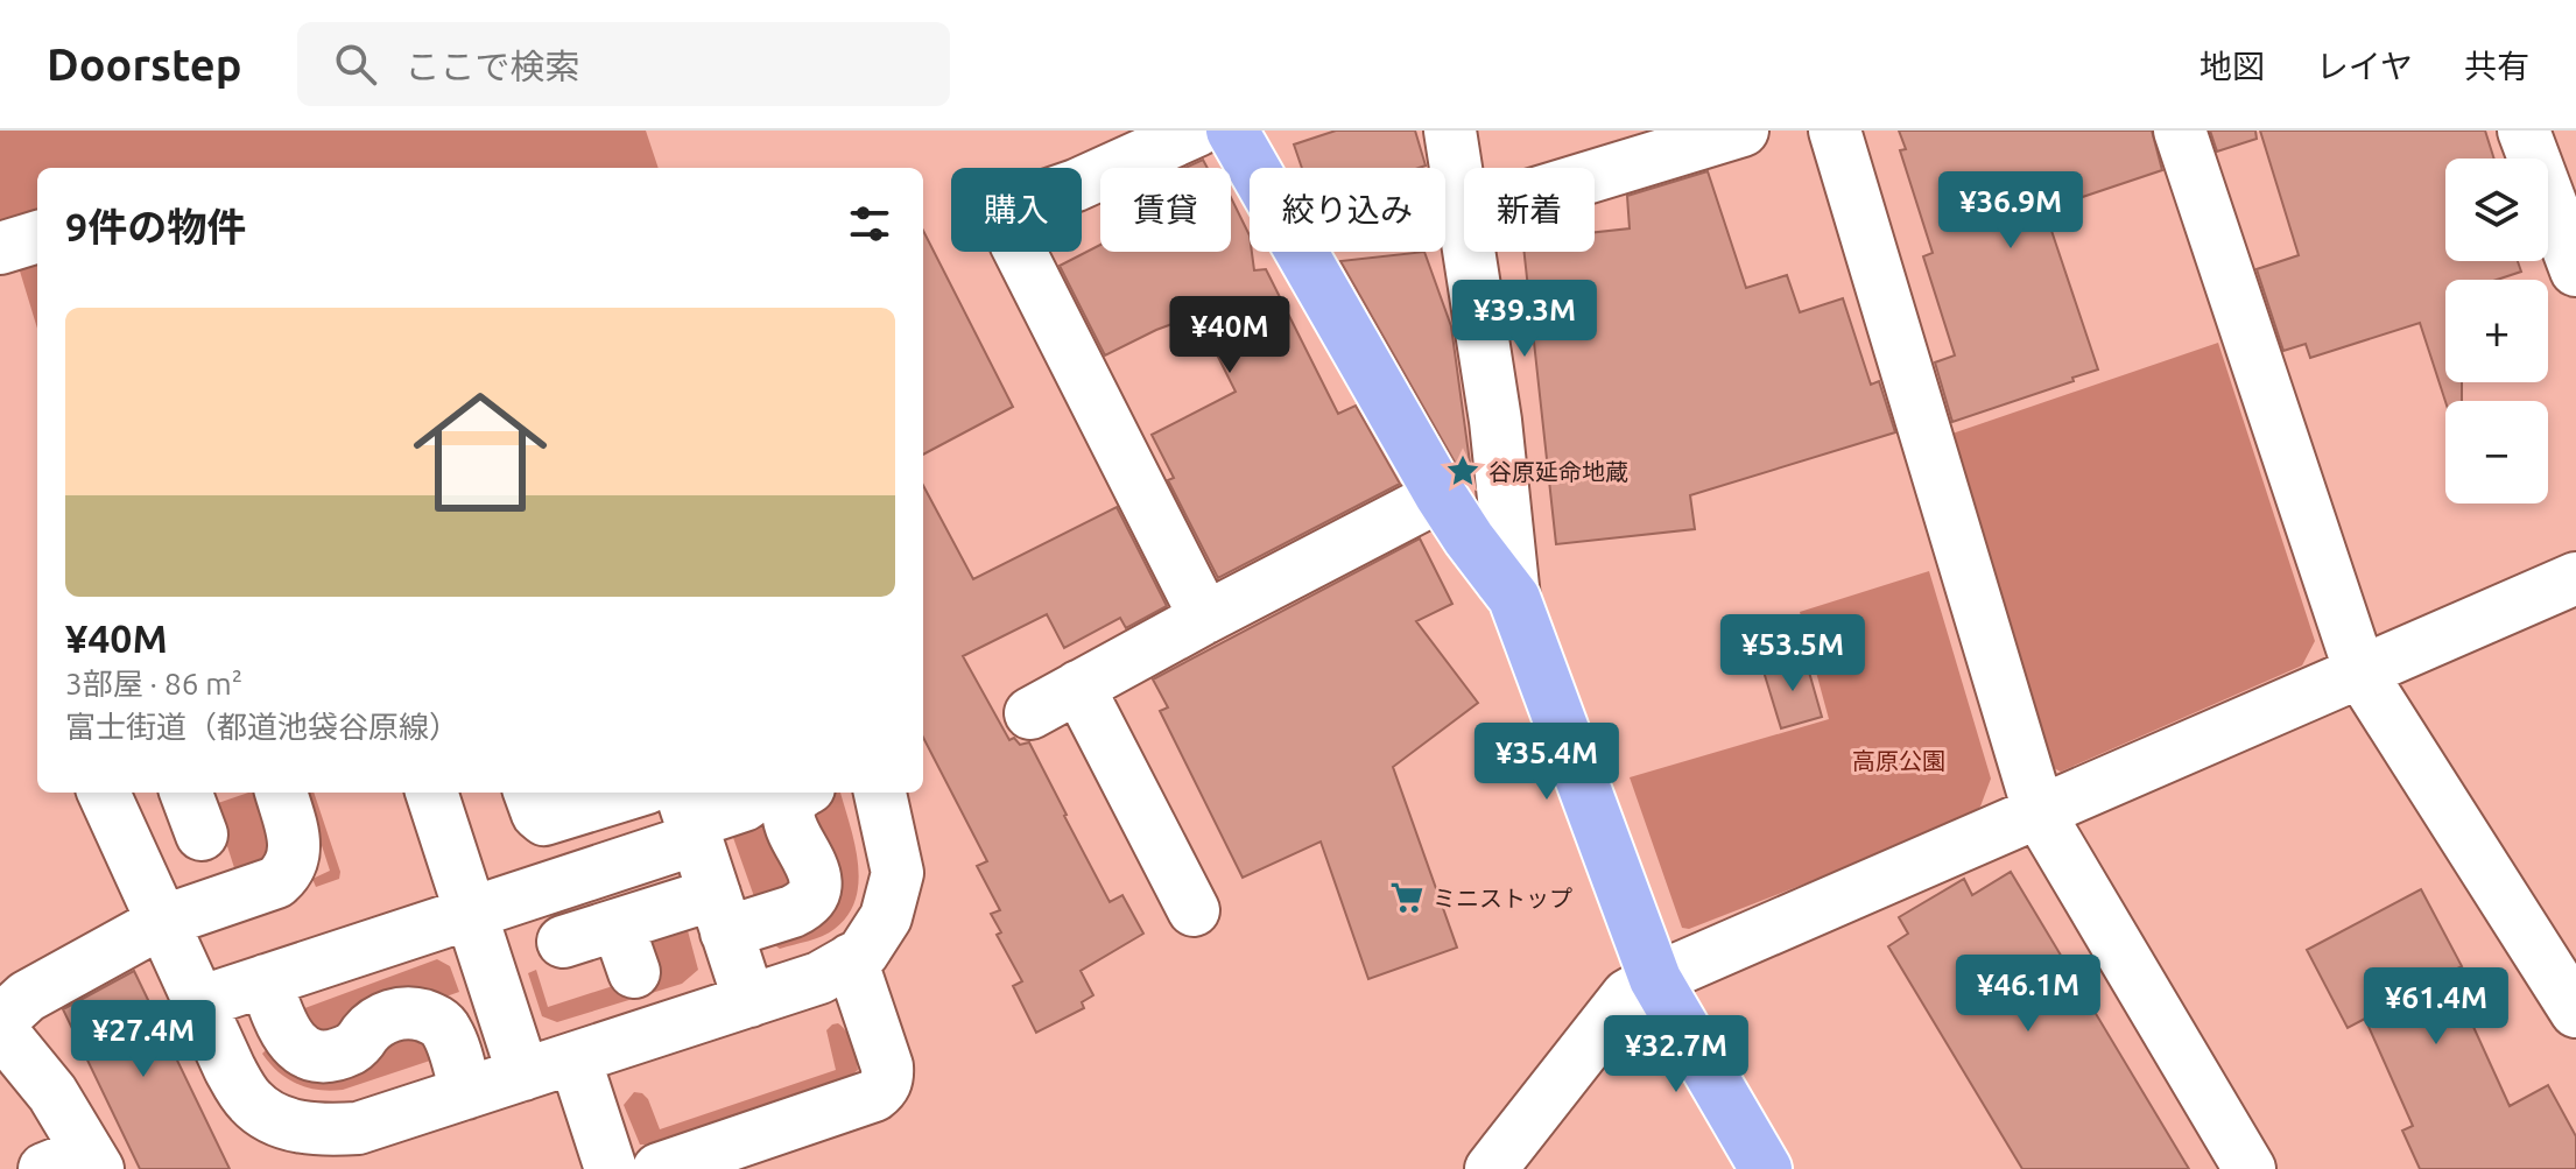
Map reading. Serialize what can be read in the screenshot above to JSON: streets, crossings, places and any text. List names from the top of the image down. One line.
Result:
{"parks":["高原公園"],"places":{"place":["谷原延命地蔵"],"supermarket":["ミニストップ"]},"page":{"header":"Doorstep","search":"ここで検索","nav":["地図","レイヤ","共有"],"map_buttons":["+","−"],"chip":["購入","賃貸","絞り込み","新着"],"heading":"9件の物件","price":["¥36.9M","¥39.3M","¥40M","¥53.5M","¥35.4M","¥46.1M","¥61.4M","¥27.4M","¥32.7M"],"list":[{"name":"¥40M","note":"3部屋 · 86 m² · 富士街道（都道池袋谷原線）"}]}}
